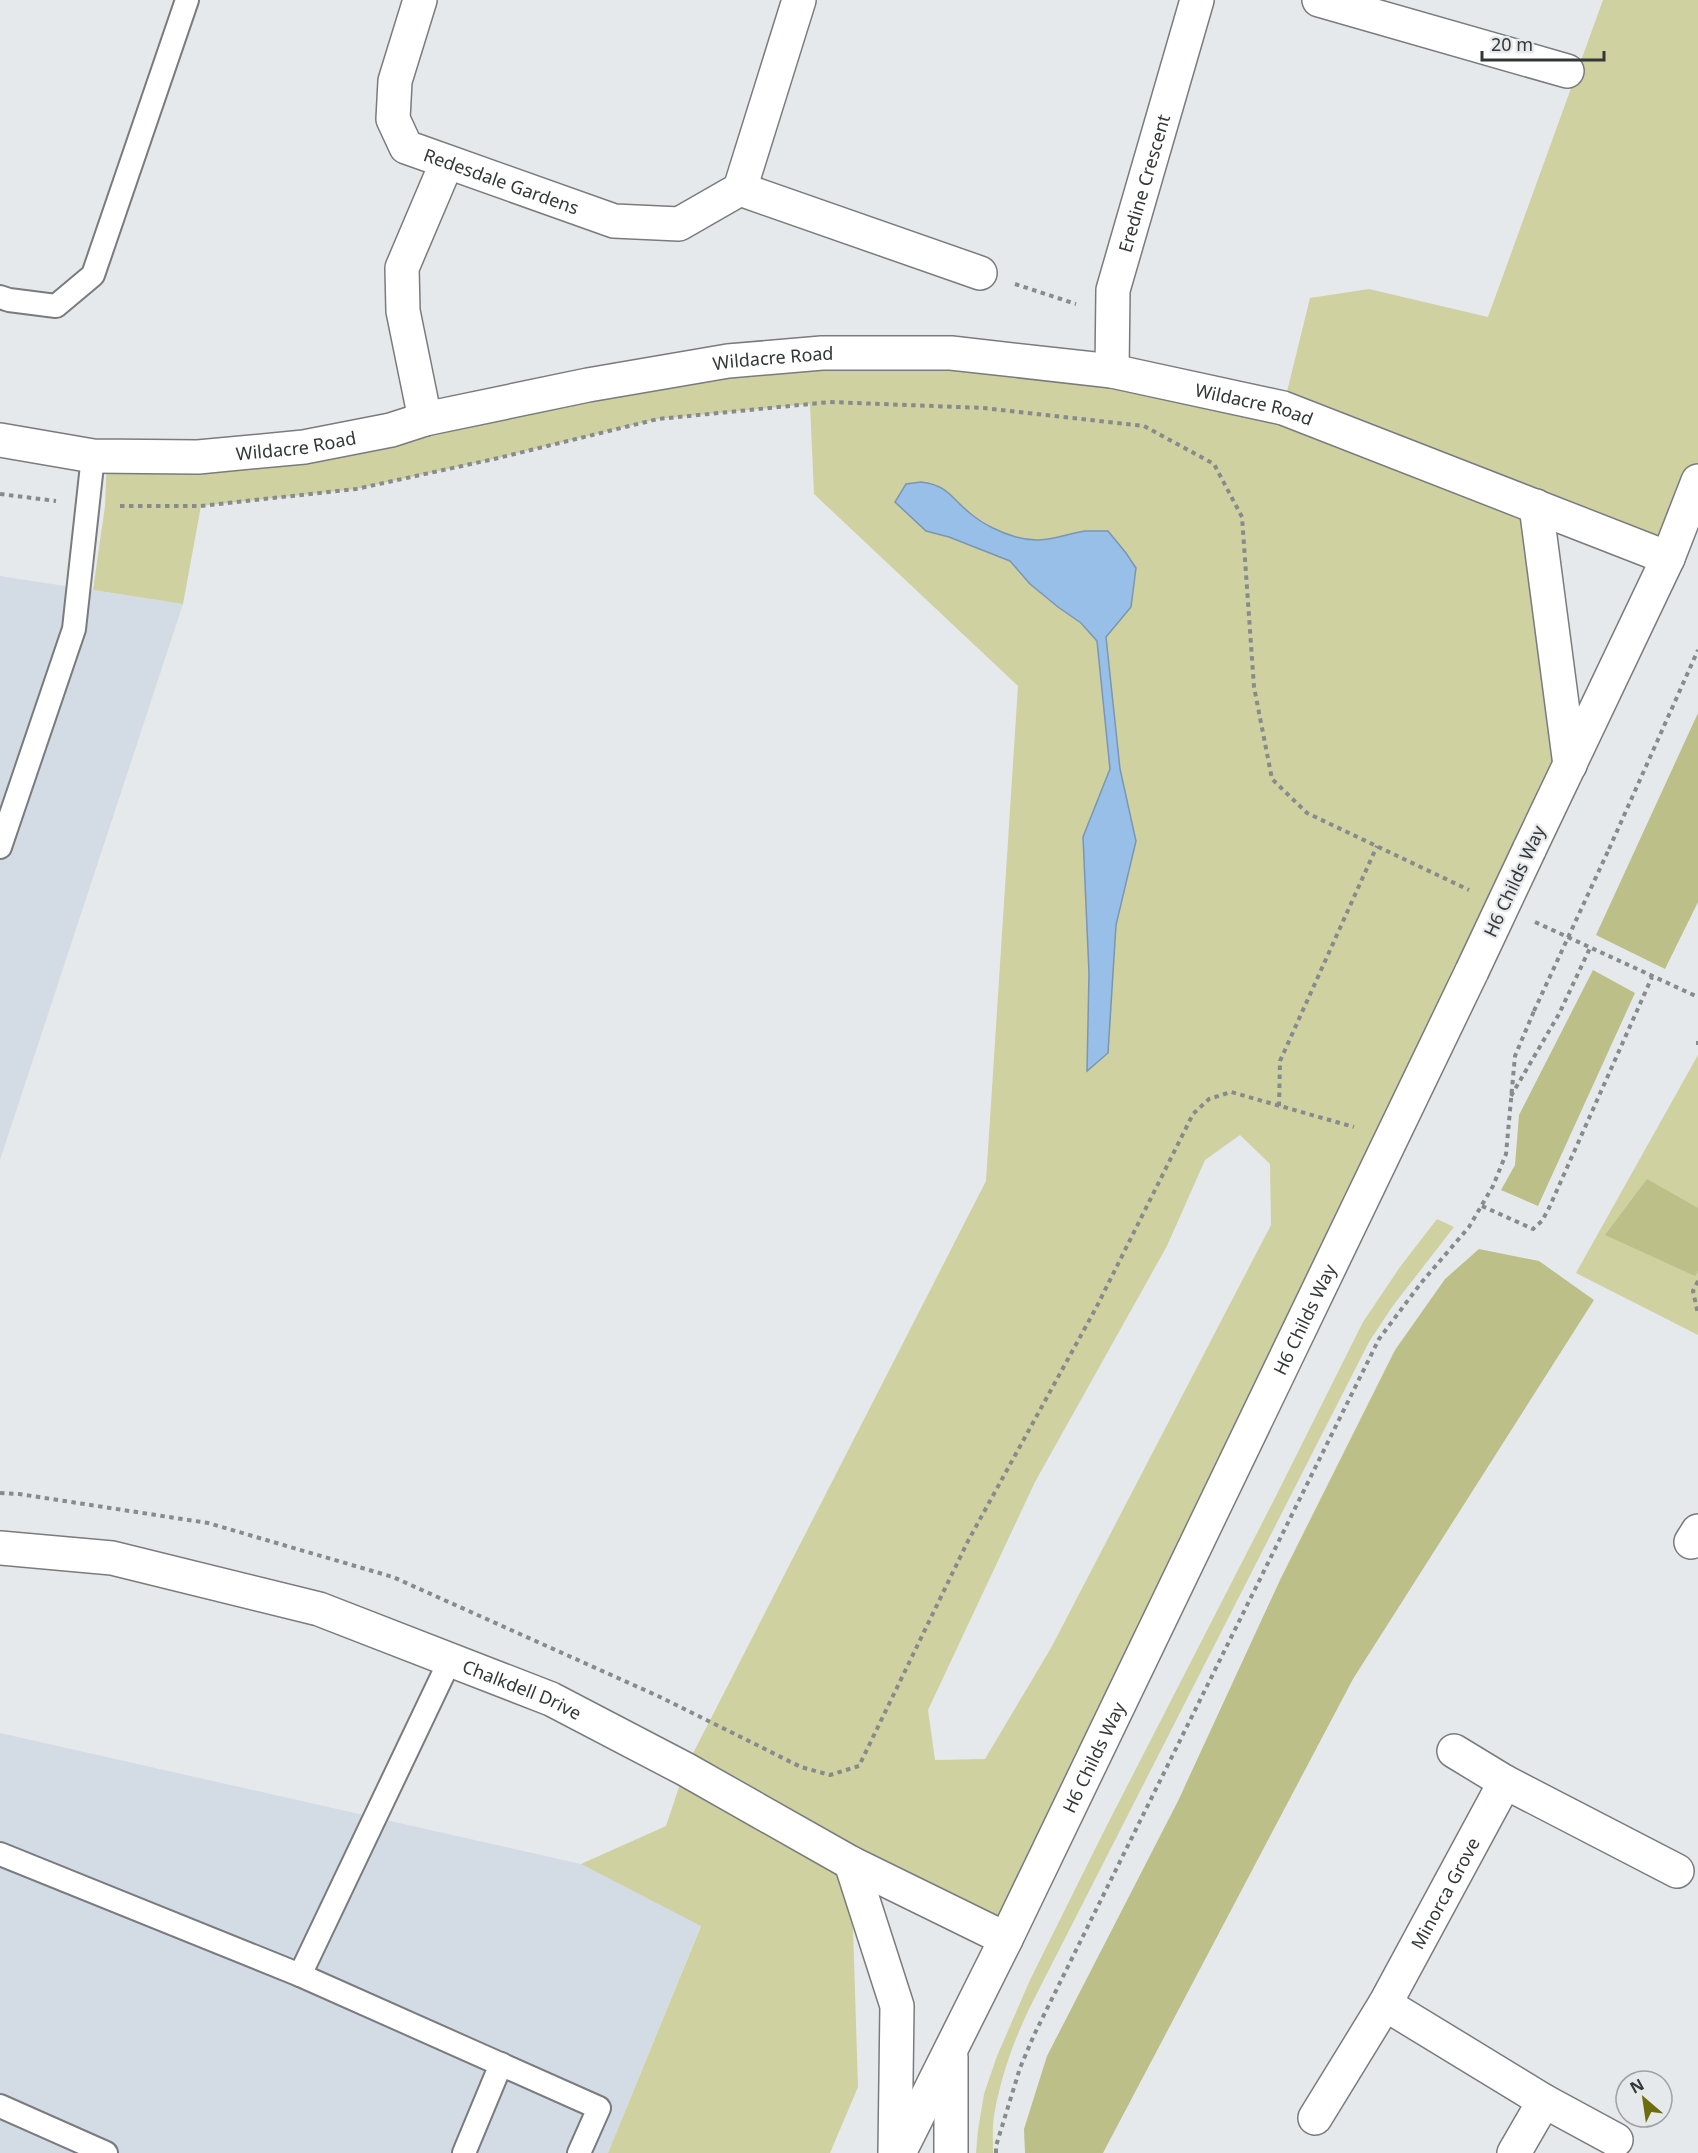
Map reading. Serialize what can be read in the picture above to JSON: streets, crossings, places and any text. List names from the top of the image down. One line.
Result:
{"streets":{"street":["Redesdale Gardens","Eredine Crescent","Wildacre Road","H6 Childs Way","Chalkdell Drive","Minorca Grove"]},"crossings":[["Eredine Crescent","Wildacre Road"],["Wildacre Road","H6 Childs Way"],["H6 Childs Way","Chalkdell Drive"]],"scale_bar":"20 m","north":"top left"}
